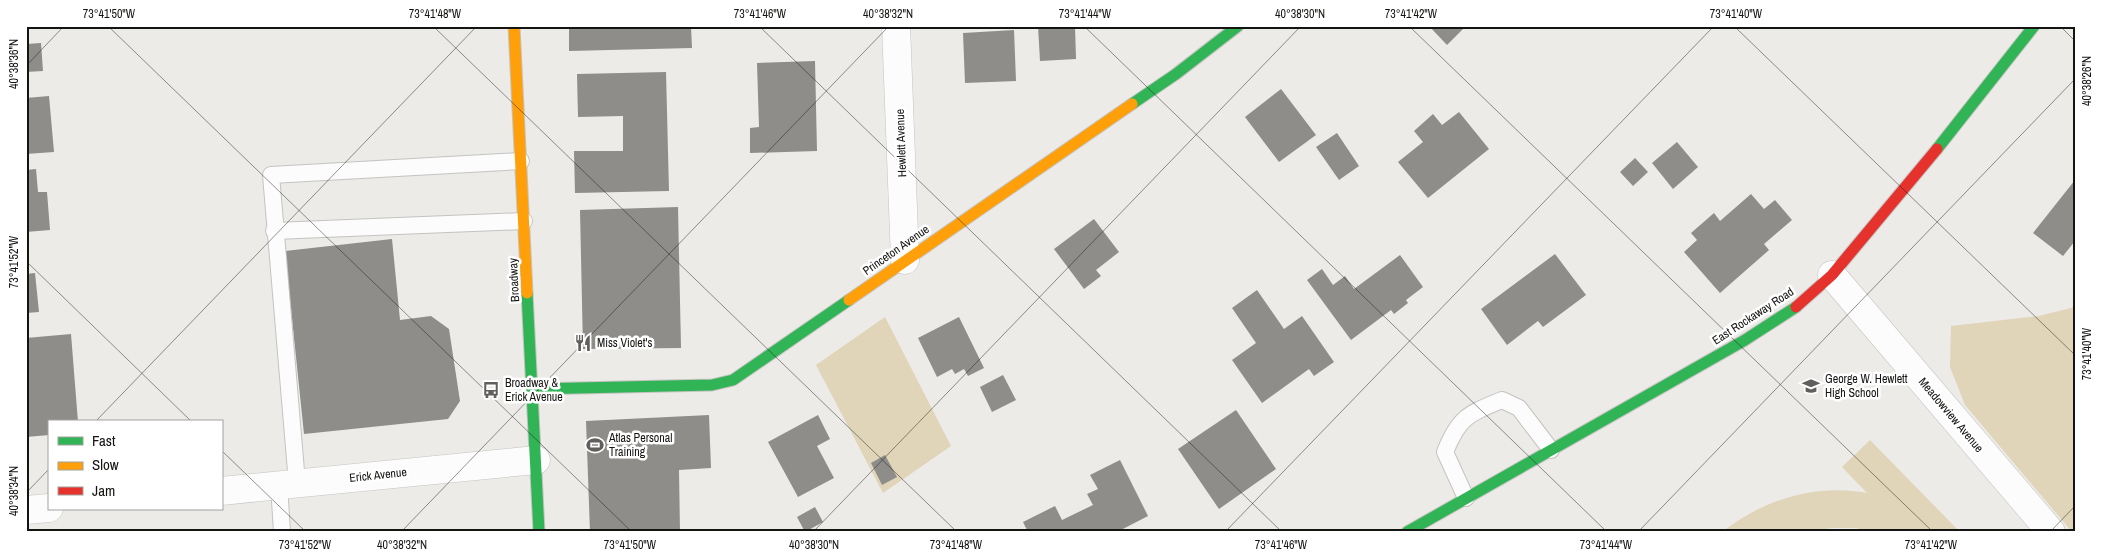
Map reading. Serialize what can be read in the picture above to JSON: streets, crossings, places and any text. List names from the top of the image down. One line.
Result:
{"streets":{"main road":["Princeton Avenue","Broadway","East Rockaway Road"],"street":["Hewlett Avenue","Meadowview Avenue","Erick Avenue"]},"crossings":[["Hewlett Avenue","Princeton Avenue"],["Princeton Avenue","Broadway"],["Broadway","Erick Avenue"],["East Rockaway Road","Meadowview Avenue"]],"places":{"restaurant":["Miss Violet's"],"school or university":["George W. Hewlett High School"],"bus stop":["Broadway & Erick Avenue"],"sports":["Atlas Personal Training"]},"legend":["Fast","Slow","Jam"],"coordinates":["73°41'50\"W","73°41'48\"W","73°41'46\"W","40°38'32\"N","73°41'44\"W","40°38'30\"N","73°41'42\"W","73°41'40\"W","40°38'36\"N","40°38'26\"N","73°41'52\"W","40°38'34\"N"]}
